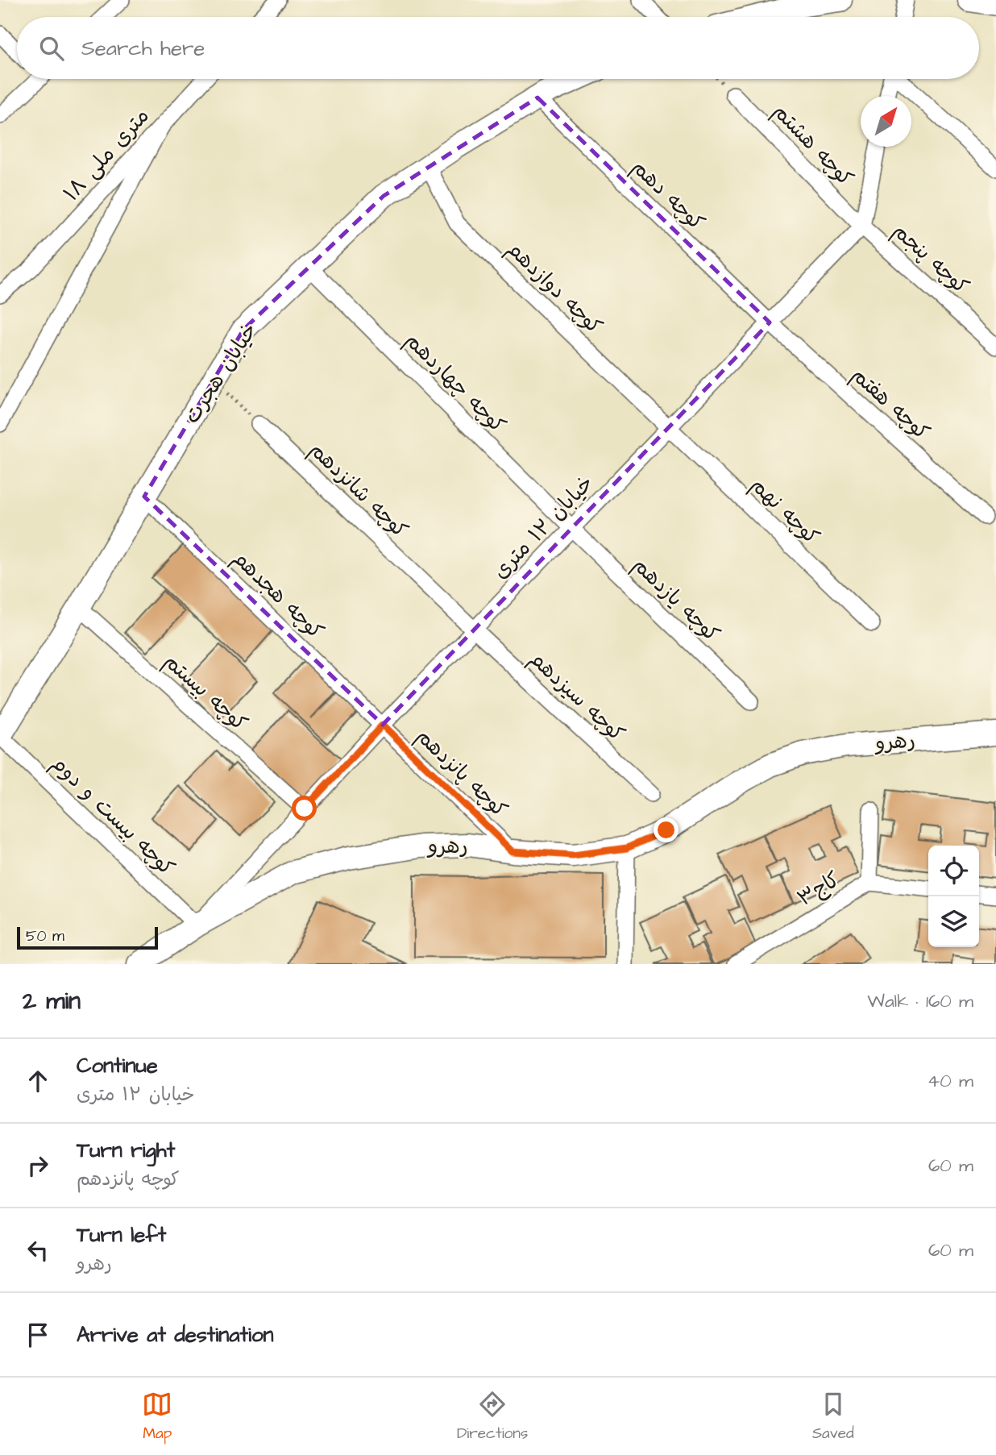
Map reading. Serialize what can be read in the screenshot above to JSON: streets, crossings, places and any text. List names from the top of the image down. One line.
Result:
{"streets":{"street":["کوچه هشتم","۱۸ متری ملی","کوچه دهم","کوچه پنجم","کوچه دوازدهم","خیابان هجرت","کوچه چهاردهم","کوچه هفتم","کوچه شانزدهم","کوچه نهم","خیابان ۱۲ متری","کوچه هجدهم","کوچه یازدهم","کوچه بیستم","کوچه سیزدهم","رهرو","کوچه پانزدهم","کوچه بیست و دوم","کاج۳"]},"crossings":[["کوچه هشتم","کوچه پنجم"],["کوچه هشتم","خیابان ۱۲ متری"],["کوچه دهم","خیابان هجرت"],["کوچه دهم","کوچه هفتم"],["کوچه دهم","خیابان ۱۲ متری"],["کوچه پنجم","خیابان ۱۲ متری"],["کوچه دوازدهم","خیابان هجرت"],["کوچه دوازدهم","کوچه نهم"],["کوچه دوازدهم","خیابان ۱۲ متری"],["خیابان هجرت","کوچه چهاردهم"],["خیابان هجرت","کوچه هجدهم"],["خیابان هجرت","کوچه بیستم"],["خیابان هجرت","کوچه بیست و دوم"],["کوچه چهاردهم","خیابان ۱۲ متری"],["کوچه چهاردهم","کوچه یازدهم"],["کوچه هفتم","خیابان ۱۲ متری"],["کوچه شانزدهم","خیابان ۱۲ متری"],["کوچه شانزدهم","کوچه سیزدهم"],["کوچه نهم","خیابان ۱۲ متری"],["خیابان ۱۲ متری","کوچه هجدهم"],["خیابان ۱۲ متری","کوچه یازدهم"],["خیابان ۱۲ متری","کوچه بیستم"],["خیابان ۱۲ متری","کوچه سیزدهم"],["خیابان ۱۲ متری","رهرو"],["خیابان ۱۲ متری","کوچه پانزدهم"],["خیابان ۱۲ متری","کوچه بیست و دوم"],["کوچه هجدهم","کوچه پانزدهم"],["رهرو","کوچه پانزدهم"],["رهرو","کوچه بیست و دوم"]],"scale_bar":"50 m","north":"top right","page":{"search":"Search here","scale":"50 m","heading":["2 min","Walk · 160 m"],"list":[["Continue","خیابان ۱۲ متری","40 m"],["Turn right","کوچه پانزدهم","60 m"],["Turn left","رهرو","60 m"],"Arrive at destination"],"nav":["Map","Directions","Saved"]}}
